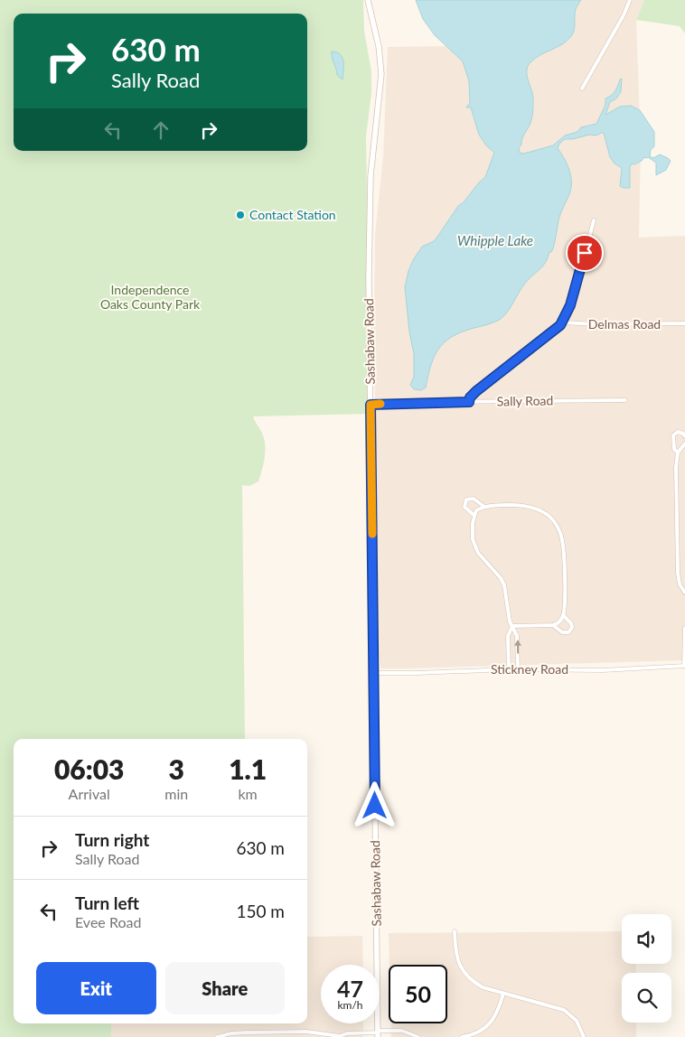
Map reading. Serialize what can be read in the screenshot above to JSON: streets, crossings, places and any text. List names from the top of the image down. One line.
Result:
{"streets":{"main road":["Sashabaw Road"],"street":["Delmas Road","Sally Road","Stickney Road"]},"crossings":[["Sashabaw Road","Sally Road"],["Sashabaw Road","Stickney Road"]],"water":["Whipple Lake"],"parks":["Independence Oaks County Park"],"places":["Contact Station"],"page":{"turn":["630 m","Sally Road"],"eta":["06:03","Arrival","3","min","1.1","km"],"list":[{"name":"Turn right","note":"Sally Road","value":"630 m"},{"name":"Turn left","note":"Evee Road","value":"150 m"}],"buttons":["Exit","Share"],"speed":"47 km/h","limit":"50"}}
